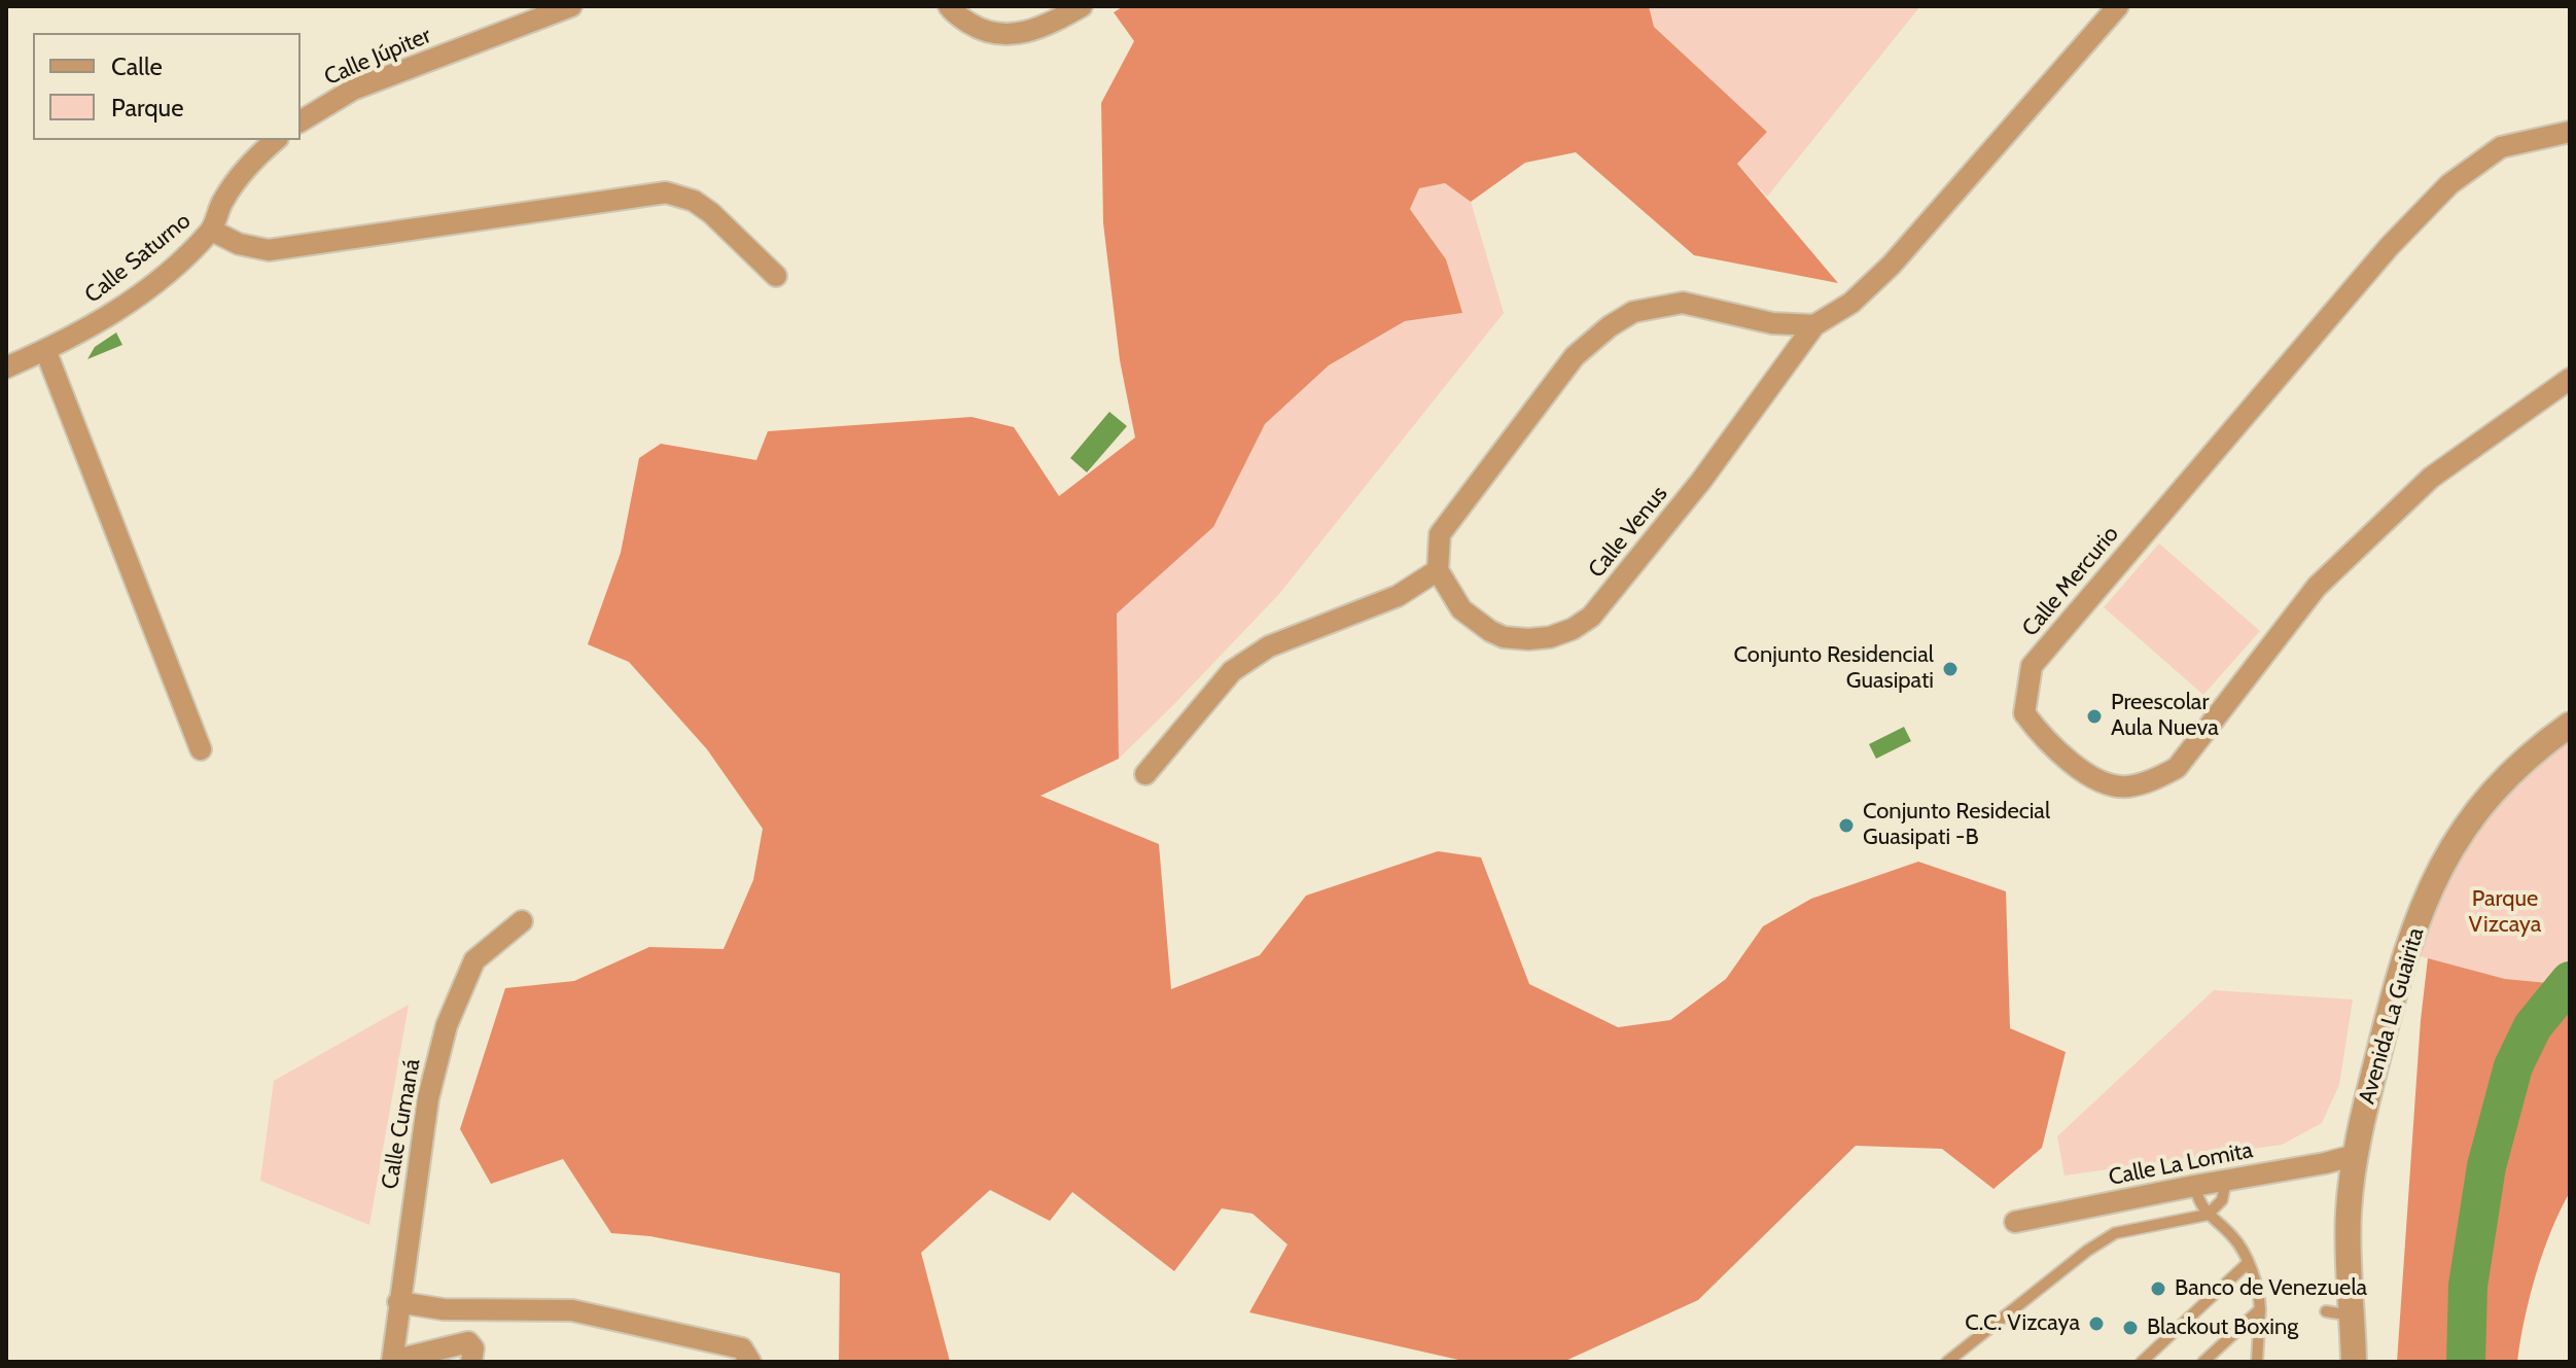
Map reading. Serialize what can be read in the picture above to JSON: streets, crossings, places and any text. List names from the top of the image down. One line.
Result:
{"streets":{"street":["Calle Júpiter","Calle Saturno","Calle Venus","Calle Mercurio","Avenida La Guairita","Calle Cumaná","Calle La Lomita"]},"crossings":[["Avenida La Guairita","Calle La Lomita"]],"parks":["Parque Vizcaya"],"places":["Conjunto Residencial Guasipati","Preescolar Aula Nueva","Conjunto Residecial Guasipati -B","Banco de Venezuela","C.C. Vizcaya","Blackout Boxing"],"legend":["Calle","Parque"]}
